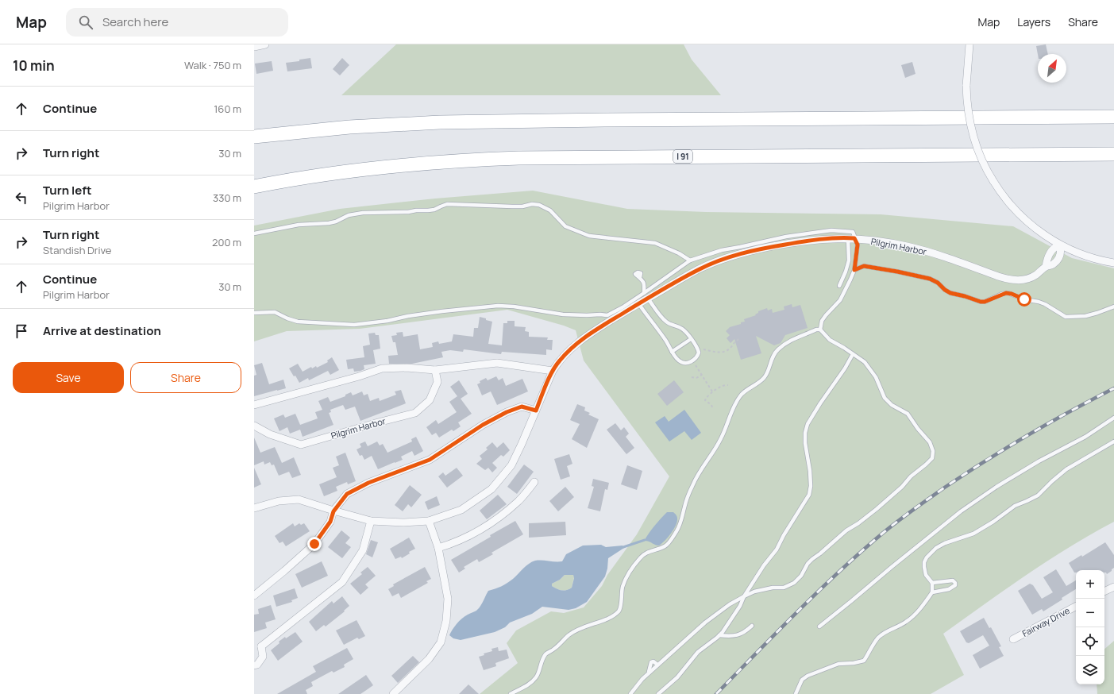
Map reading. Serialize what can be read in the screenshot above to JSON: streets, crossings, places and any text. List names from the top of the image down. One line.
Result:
{"streets":{"highway":["I 91"],"street":["Pilgrim Harbor","Fairway Drive"]},"north":"top right","page":{"header":"Map","search":"Search here","nav":["Map","Layers","Share"],"heading":["10 min","Walk · 750 m"],"list":[["Continue","160 m"],["Turn right","30 m"],["Turn left","Pilgrim Harbor","330 m"],["Turn right","Standish Drive","200 m"],["Continue","Pilgrim Harbor","30 m"],"Arrive at destination"],"buttons":["Save","Share"],"map_buttons":["+","−"]}}
